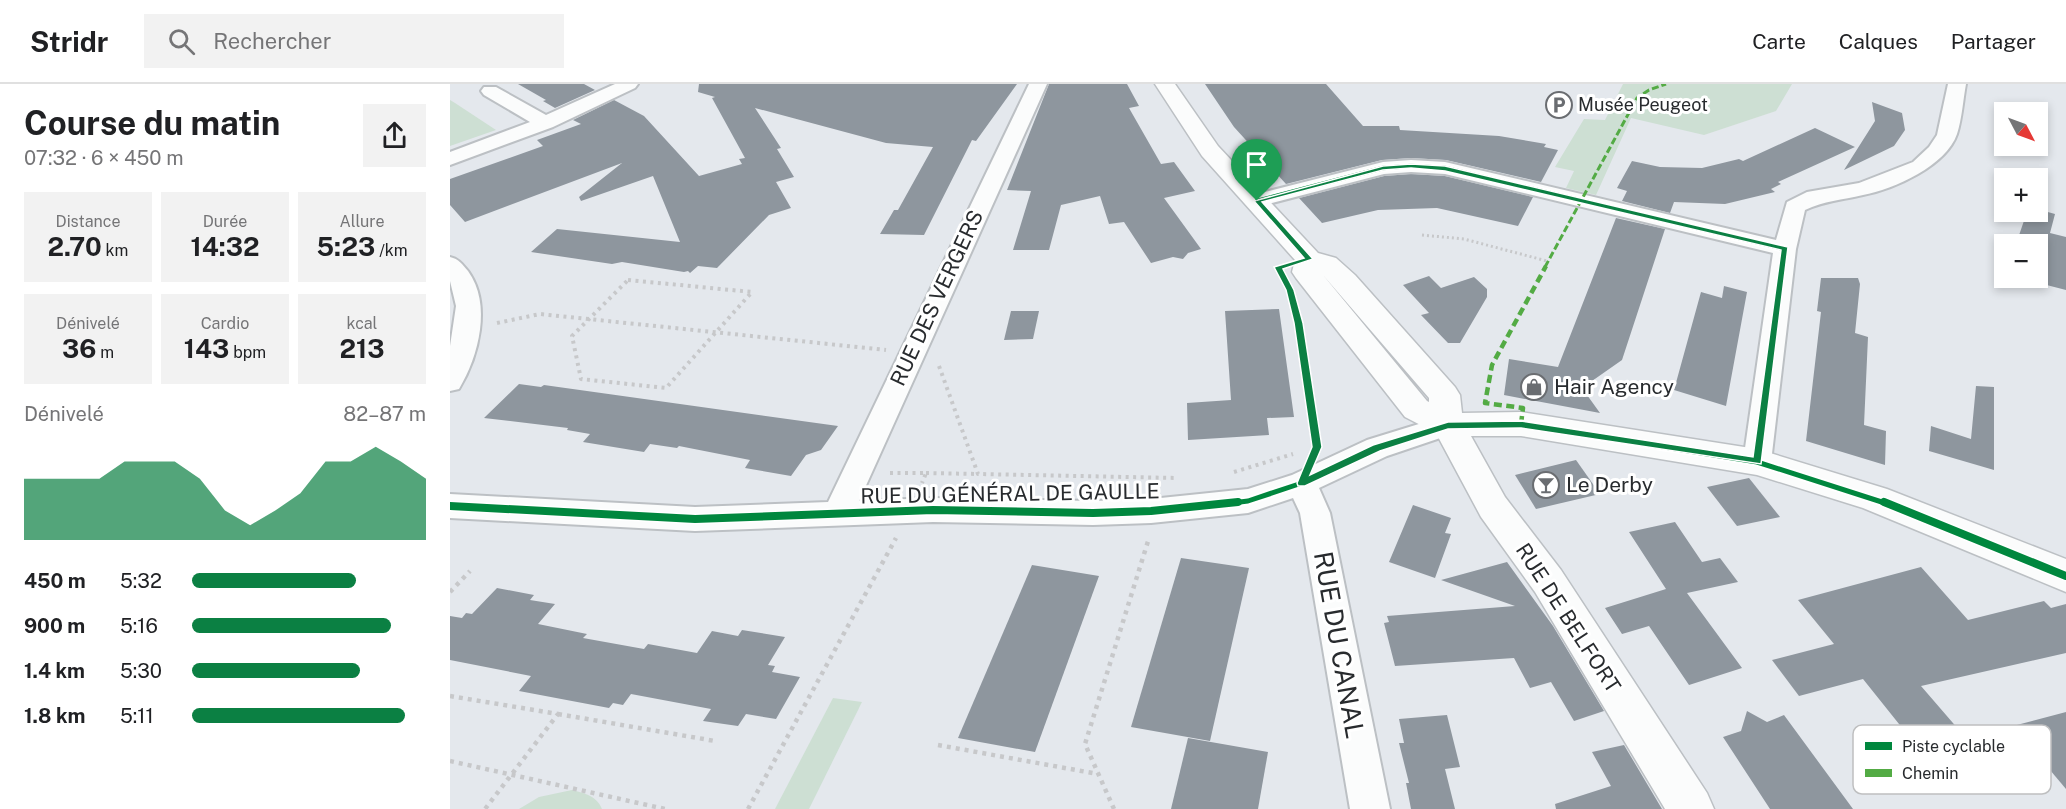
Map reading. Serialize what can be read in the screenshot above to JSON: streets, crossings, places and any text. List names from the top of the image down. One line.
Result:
{"streets":{"main road":["RUE DE BELFORT"],"street":["RUE DES VERGERS","RUE DU GÉNÉRAL DE GAULLE","RUE DU CANAL"]},"crossings":[["RUE DES VERGERS","RUE DU GÉNÉRAL DE GAULLE"],["RUE DU GÉNÉRAL DE GAULLE","RUE DE BELFORT"],["RUE DU GÉNÉRAL DE GAULLE","RUE DU CANAL"]],"places":{"parking":["Musée Peugeot"],"shop":["Hair Agency"],"bar":["Le Derby"]},"legend":["Piste cyclable","Chemin"],"north":"bottom right","page":{"header":"Stridr","search":"Rechercher","nav":["Carte","Calques","Partager"],"heading":["Course du matin","07:32 · 6 × 450 m"],"map_buttons":["+","−"],"stats":[["Distance","2.70 km"],["Durée","14:32"],["Allure","5:23 /km"],["Dénivelé","36 m"],["Cardio","143 bpm"],["kcal","213"]],"chart":["Dénivelé","82–87 m"],"list":[{"name":"450 m","note":"5:32"},{"name":"900 m","note":"5:16"},{"name":"1.4 km","note":"5:30"},{"name":"1.8 km","note":"5:11"}]}}
